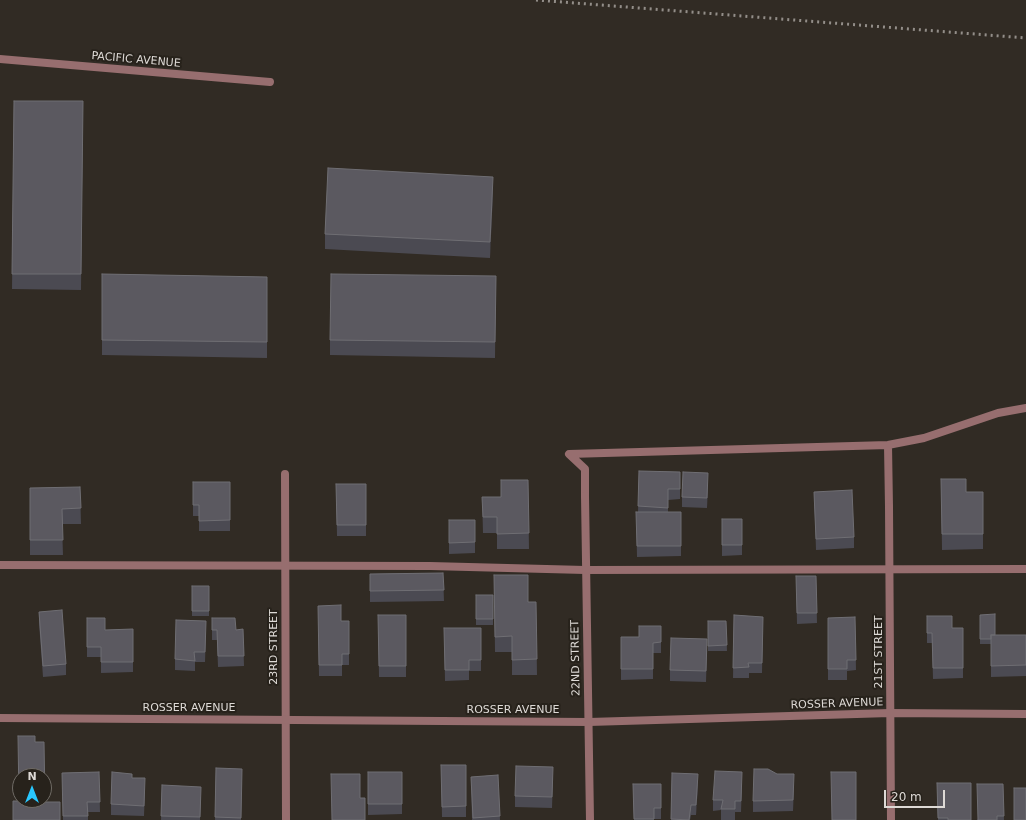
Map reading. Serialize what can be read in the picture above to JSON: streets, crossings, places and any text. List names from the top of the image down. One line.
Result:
{"streets":{"street":["PACIFIC AVENUE","23RD STREET","21ST STREET","22ND STREET","ROSSER AVENUE"]},"crossings":[["23RD STREET","ROSSER AVENUE"],["21ST STREET","22ND STREET"],["21ST STREET","ROSSER AVENUE"],["22ND STREET","ROSSER AVENUE"]],"scale_bar":"20 m","north":"top"}
